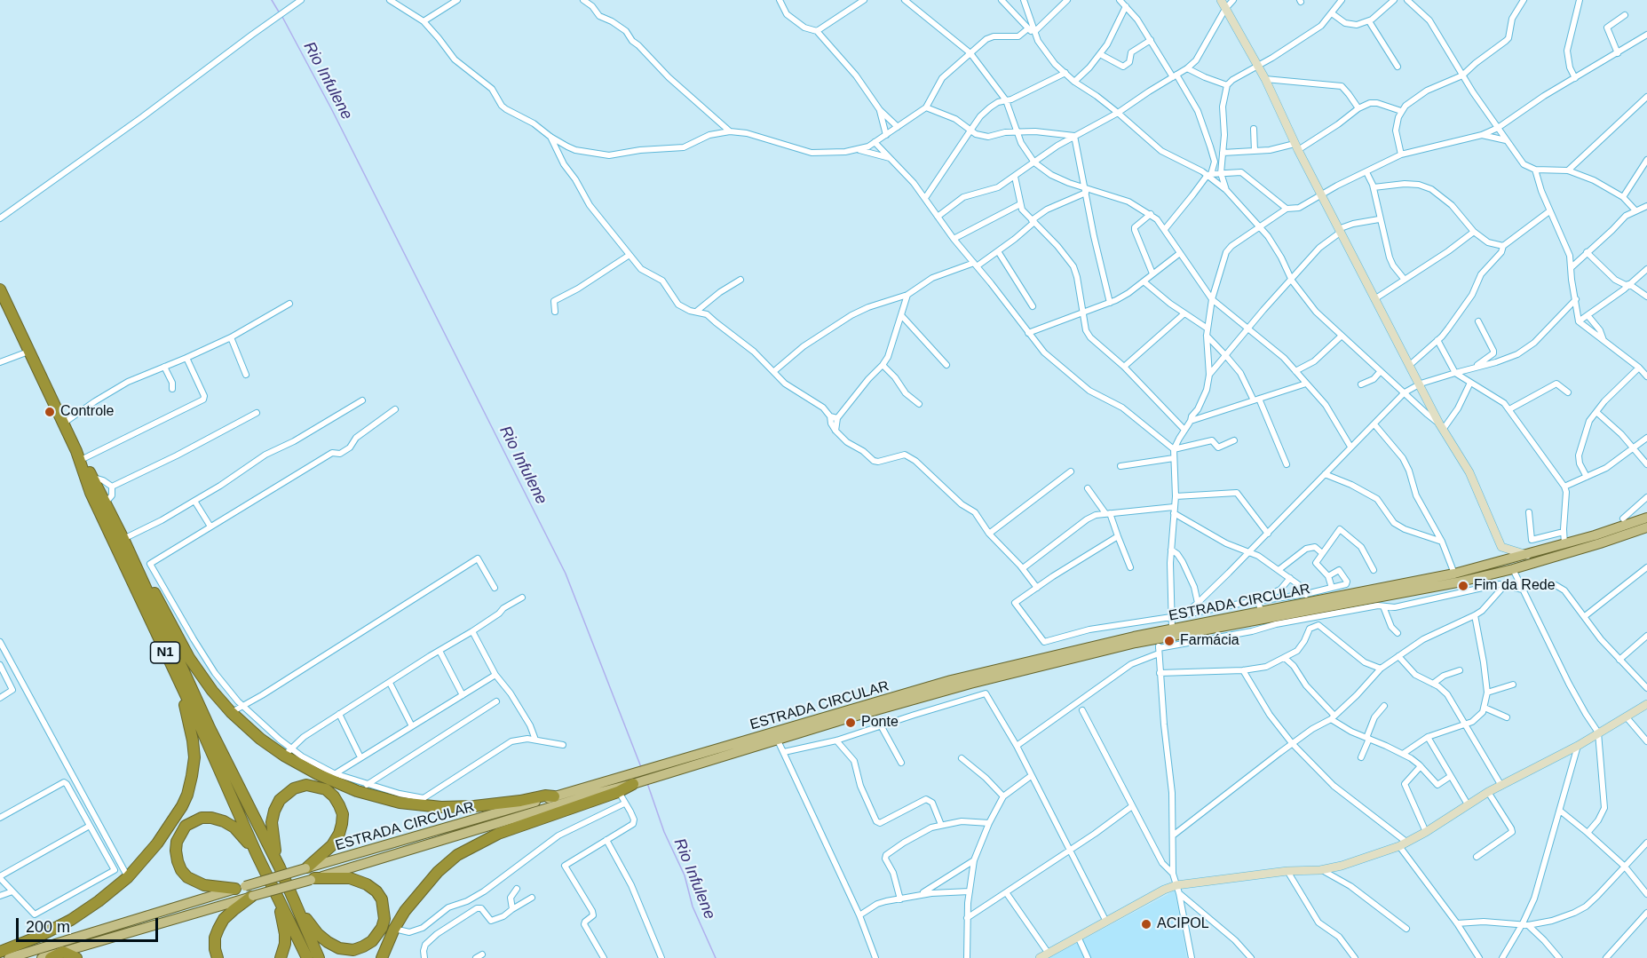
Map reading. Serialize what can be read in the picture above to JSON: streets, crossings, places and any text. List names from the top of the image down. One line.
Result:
{"streets":{"highway":["N1"],"main road":["ESTRADA CIRCULAR"]},"water":["Rio Infulene"],"places":["Controle","Fim da Rede","Farmácia","Ponte","ACIPOL"],"scale_bar":"200 m"}
